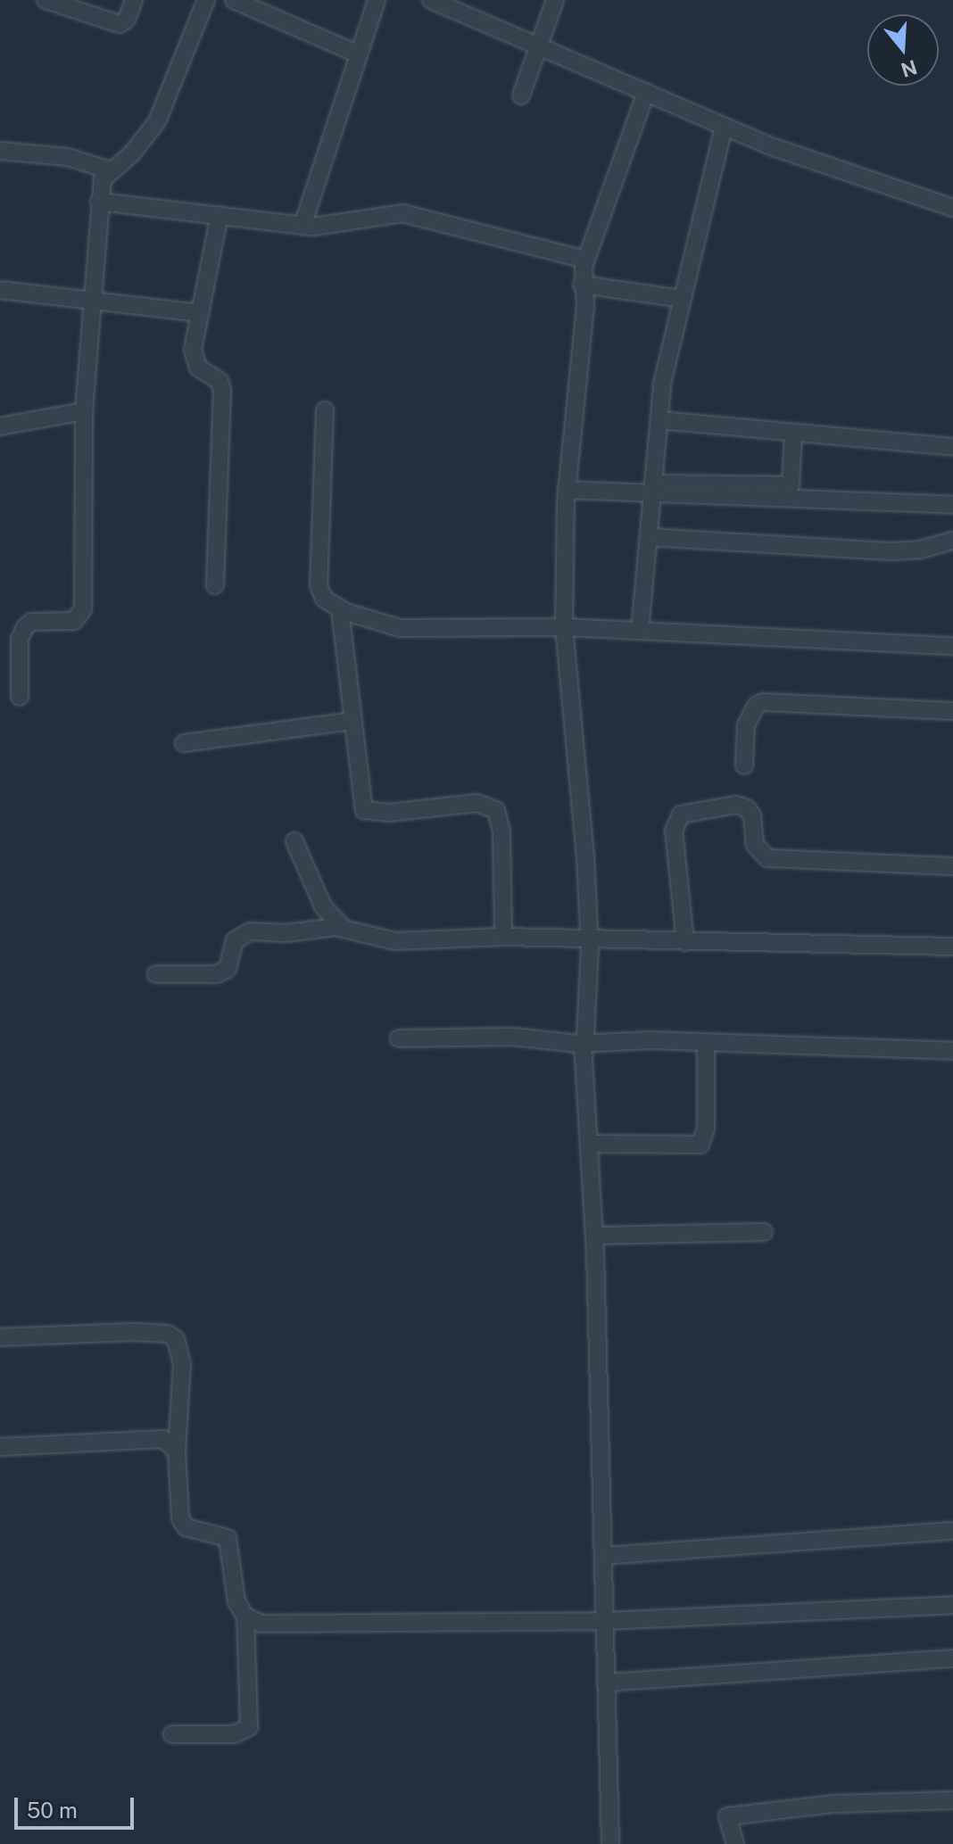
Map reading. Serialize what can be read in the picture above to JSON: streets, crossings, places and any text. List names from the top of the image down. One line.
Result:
{"scale_bar":"50 m","north":"bottom"}
